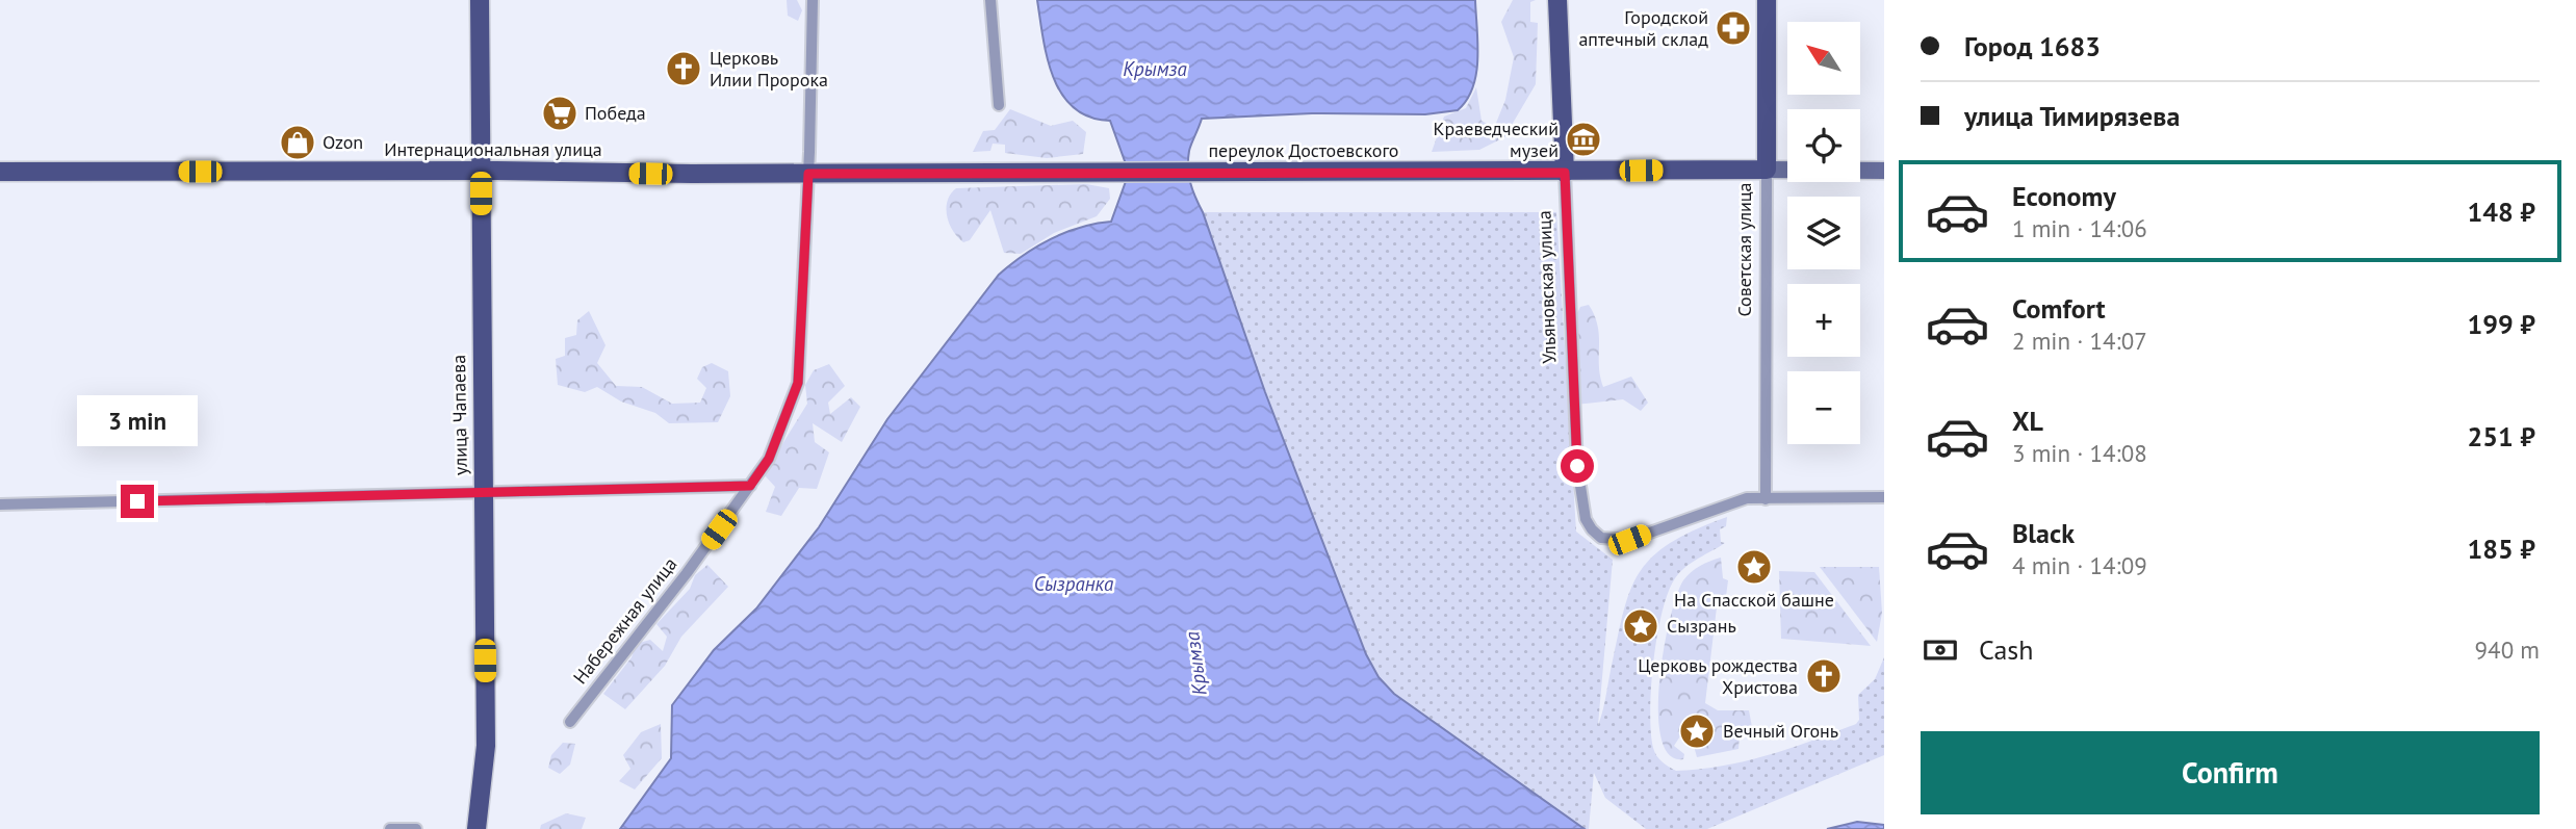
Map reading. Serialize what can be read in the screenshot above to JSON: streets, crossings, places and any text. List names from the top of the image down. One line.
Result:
{"streets":{"main road":["Интернациональная улица","переулок Достоевского","Советская улица","Ульяновская улица","улица Чапаева"],"street":["Набережная улица"]},"crossings":[["Интернациональная улица","переулок Достоевского"],["Интернациональная улица","улица Чапаева"],["Интернациональная улица","Набережная улица"],["переулок Достоевского","Советская улица"],["переулок Достоевского","Ульяновская улица"],["Советская улица","Ульяновская улица"]],"water":["Крымза","Сызранка"],"places":{"pharmacy":["Городской аптечный склад"],"church":["Церковь Илии Пророка","Церковь рождества Христова"],"supermarket":["Победа"],"museum":["Краеведческий музей"],"shop":["Ozon"],"place":["На Спасской башне","Сызрань","Вечный Огонь"]},"north":"top left","page":{"banner":["Город 1683","улица Тимирязева"],"map_buttons":["+","−"],"list":[{"name":"Economy","note":"1 min · 14:06","value":"148 ₽"},{"name":"Comfort","note":"2 min · 14:07","value":"199 ₽"},{"name":"XL","note":"3 min · 14:08","value":"251 ₽"},{"name":"Black","note":"4 min · 14:09","value":"185 ₽"}],"bubble":"3 min","pay":["Cash","940 m"],"buttons":"Confirm"}}
